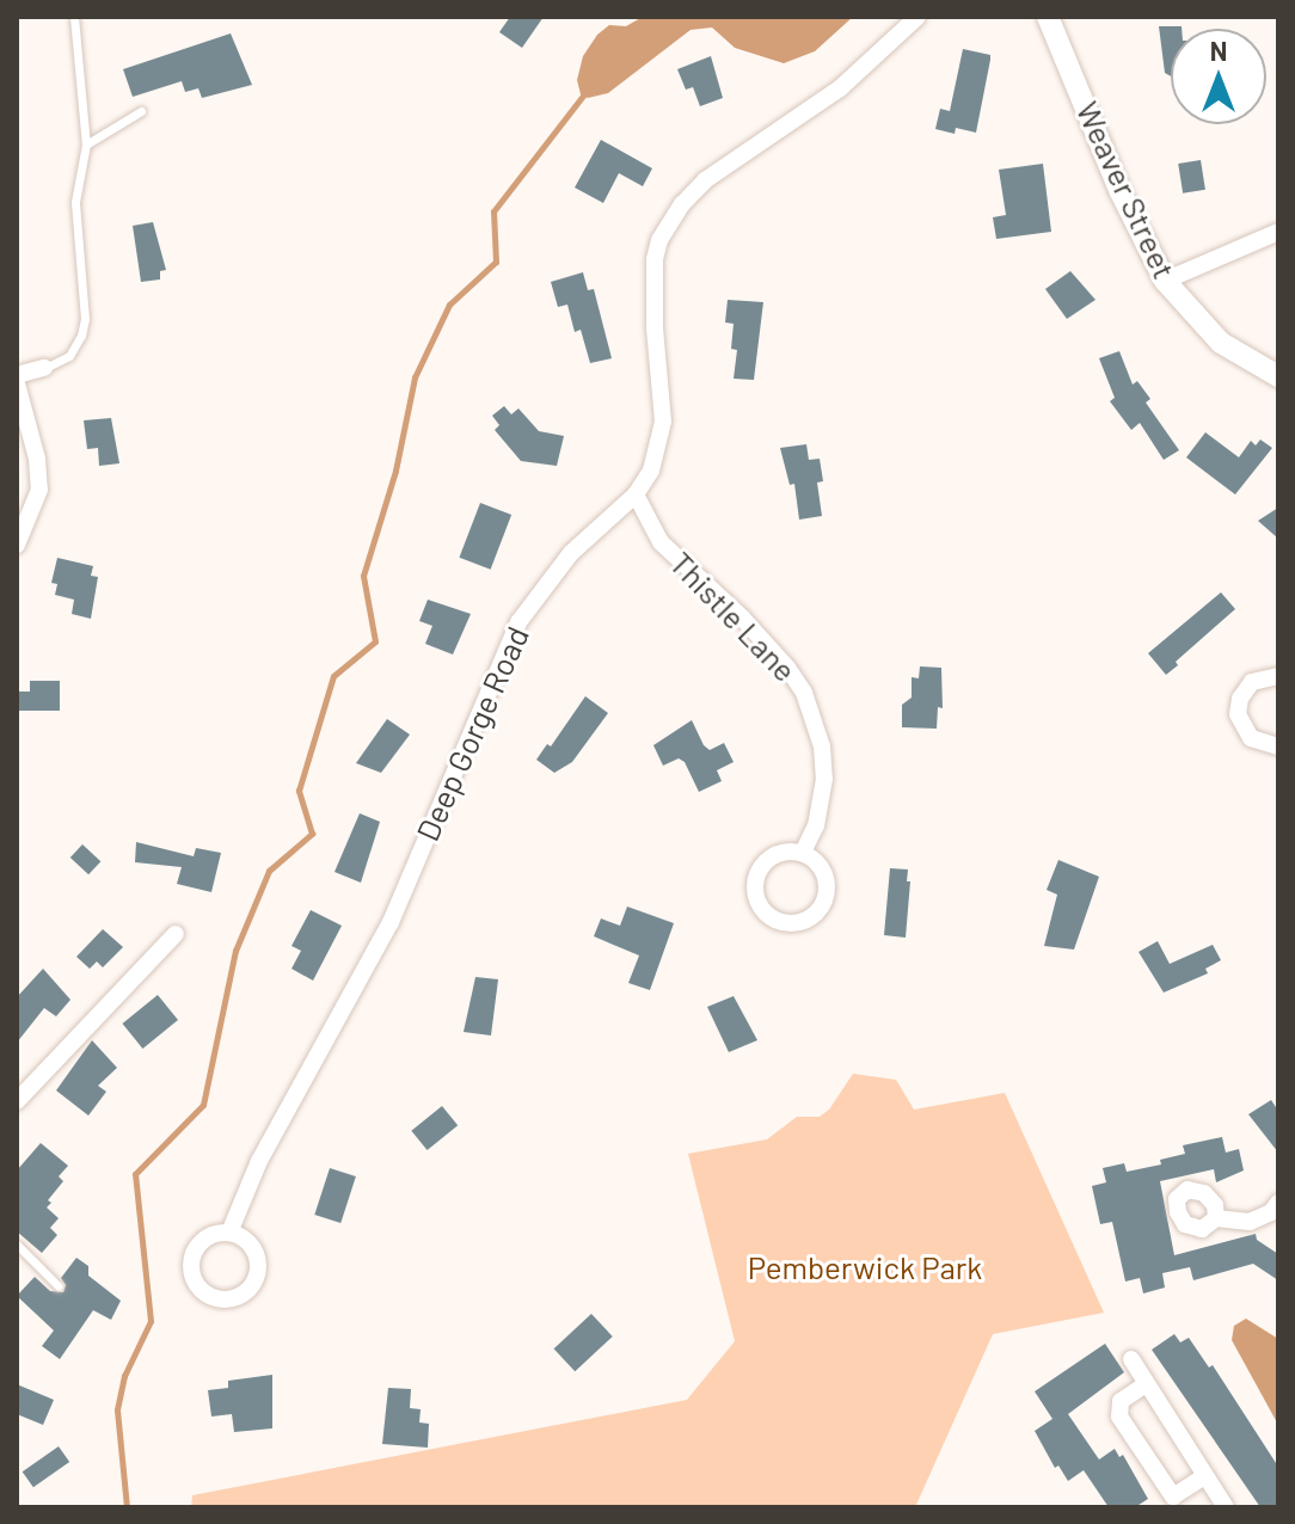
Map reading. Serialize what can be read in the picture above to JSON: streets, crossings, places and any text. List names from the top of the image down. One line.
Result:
{"streets":{"street":["Weaver Street","Thistle Lane","Deep Gorge Road"]},"crossings":[["Thistle Lane","Deep Gorge Road"]],"parks":["Pemberwick Park"],"north":"top"}
